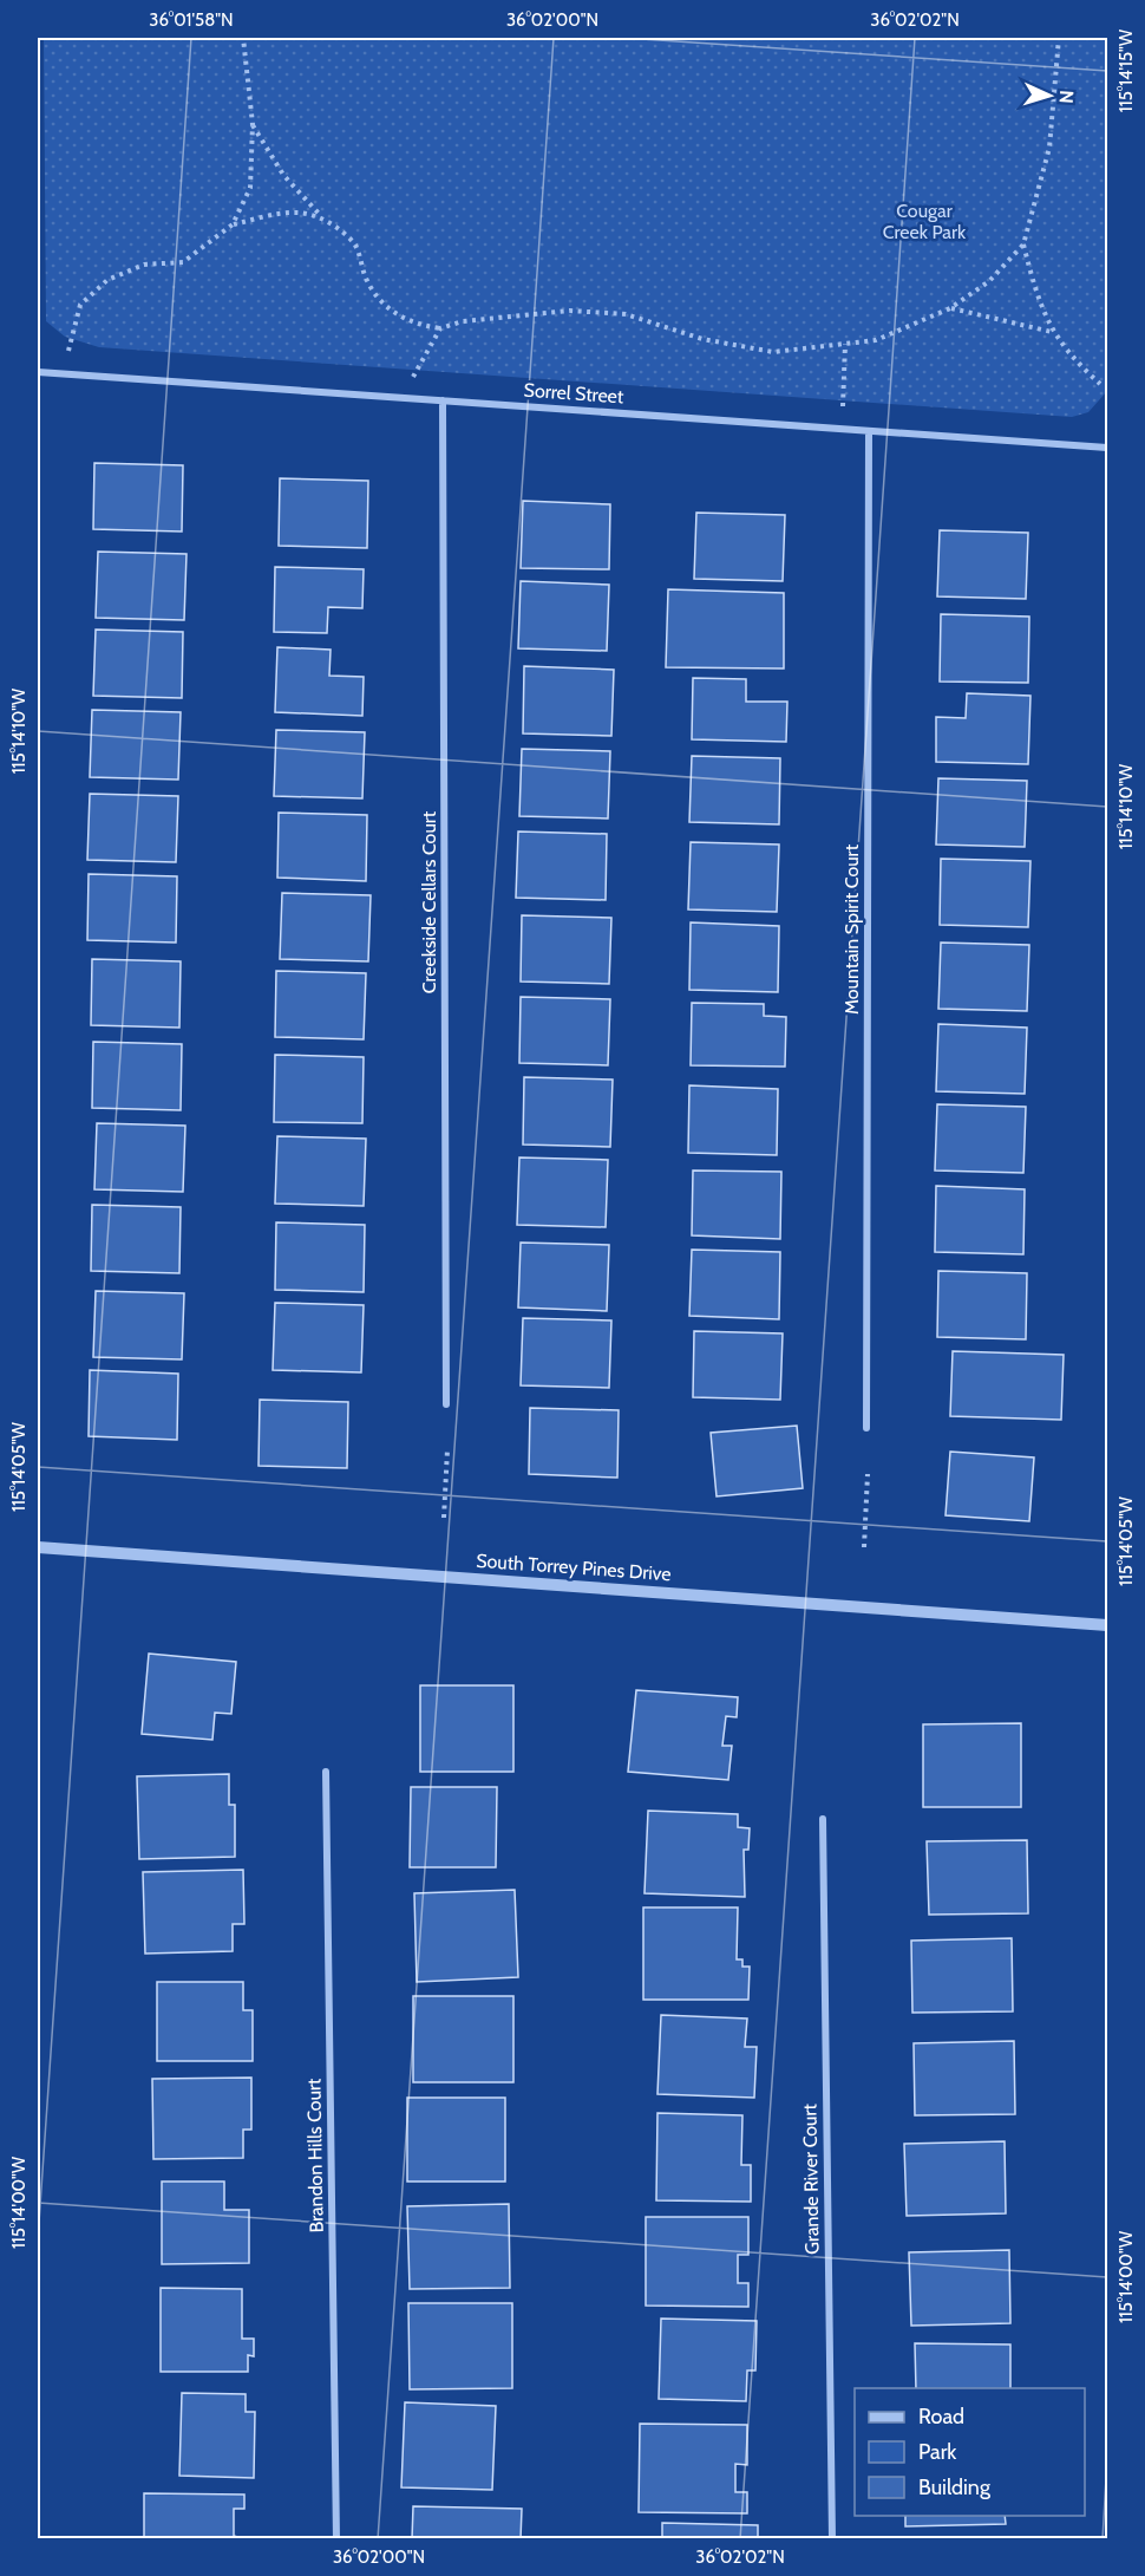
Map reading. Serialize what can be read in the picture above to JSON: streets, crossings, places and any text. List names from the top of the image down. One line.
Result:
{"streets":{"street":["Sorrel Street","Creekside Cellars Court","Mountain Spirit Court","South Torrey Pines Drive","Brandon Hills Court","Grande River Court"]},"crossings":[["Sorrel Street","Creekside Cellars Court"],["Sorrel Street","Mountain Spirit Court"]],"parks":["Cougar Creek Park"],"legend":["Road","Park","Building"],"north":"right","coordinates":["36°01'58\"N","36°02'00\"N","36°02'02\"N","115°14'15\"W","115°14'10\"W","115°14'05\"W","115°14'00\"W"]}
